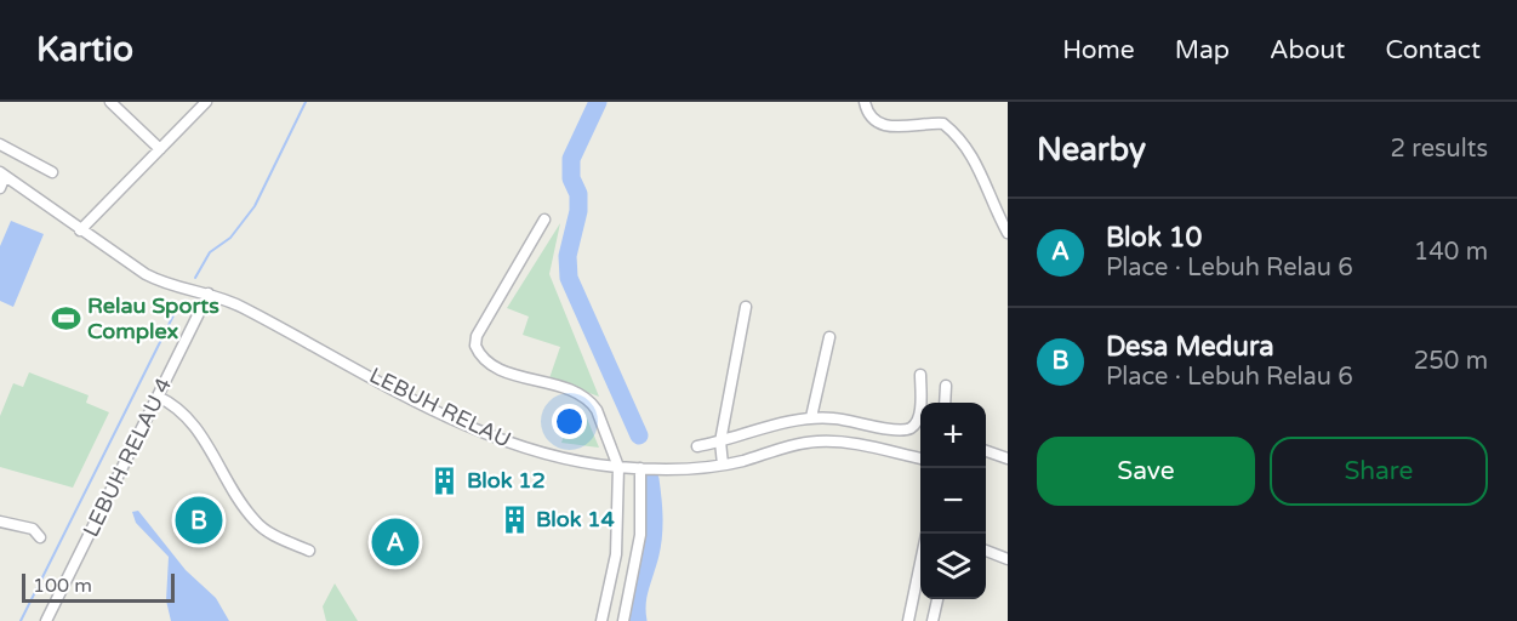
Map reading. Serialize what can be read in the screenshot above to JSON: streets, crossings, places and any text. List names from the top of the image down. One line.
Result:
{"streets":{"street":["LEBUH RELAU","LEBUH RELAU 4"]},"crossings":[["LEBUH RELAU","LEBUH RELAU 4"]],"places":{"sports":["Relau Sports Complex"],"building":["Blok 12","Blok 14"]},"scale_bar":"100 m","page":{"header":"Kartio","nav":["Home","Map","About","Contact"],"heading":["Nearby","2 results"],"list":[{"mark":"A","name":"Blok 10","note":"Place · Lebuh Relau 6","value":"140 m"},{"mark":"B","name":"Desa Medura","note":"Place · Lebuh Relau 6","value":"250 m"}],"map_buttons":["+","−"],"buttons":["Save","Share"],"pins":["B","A"],"scale":"100 m"}}
